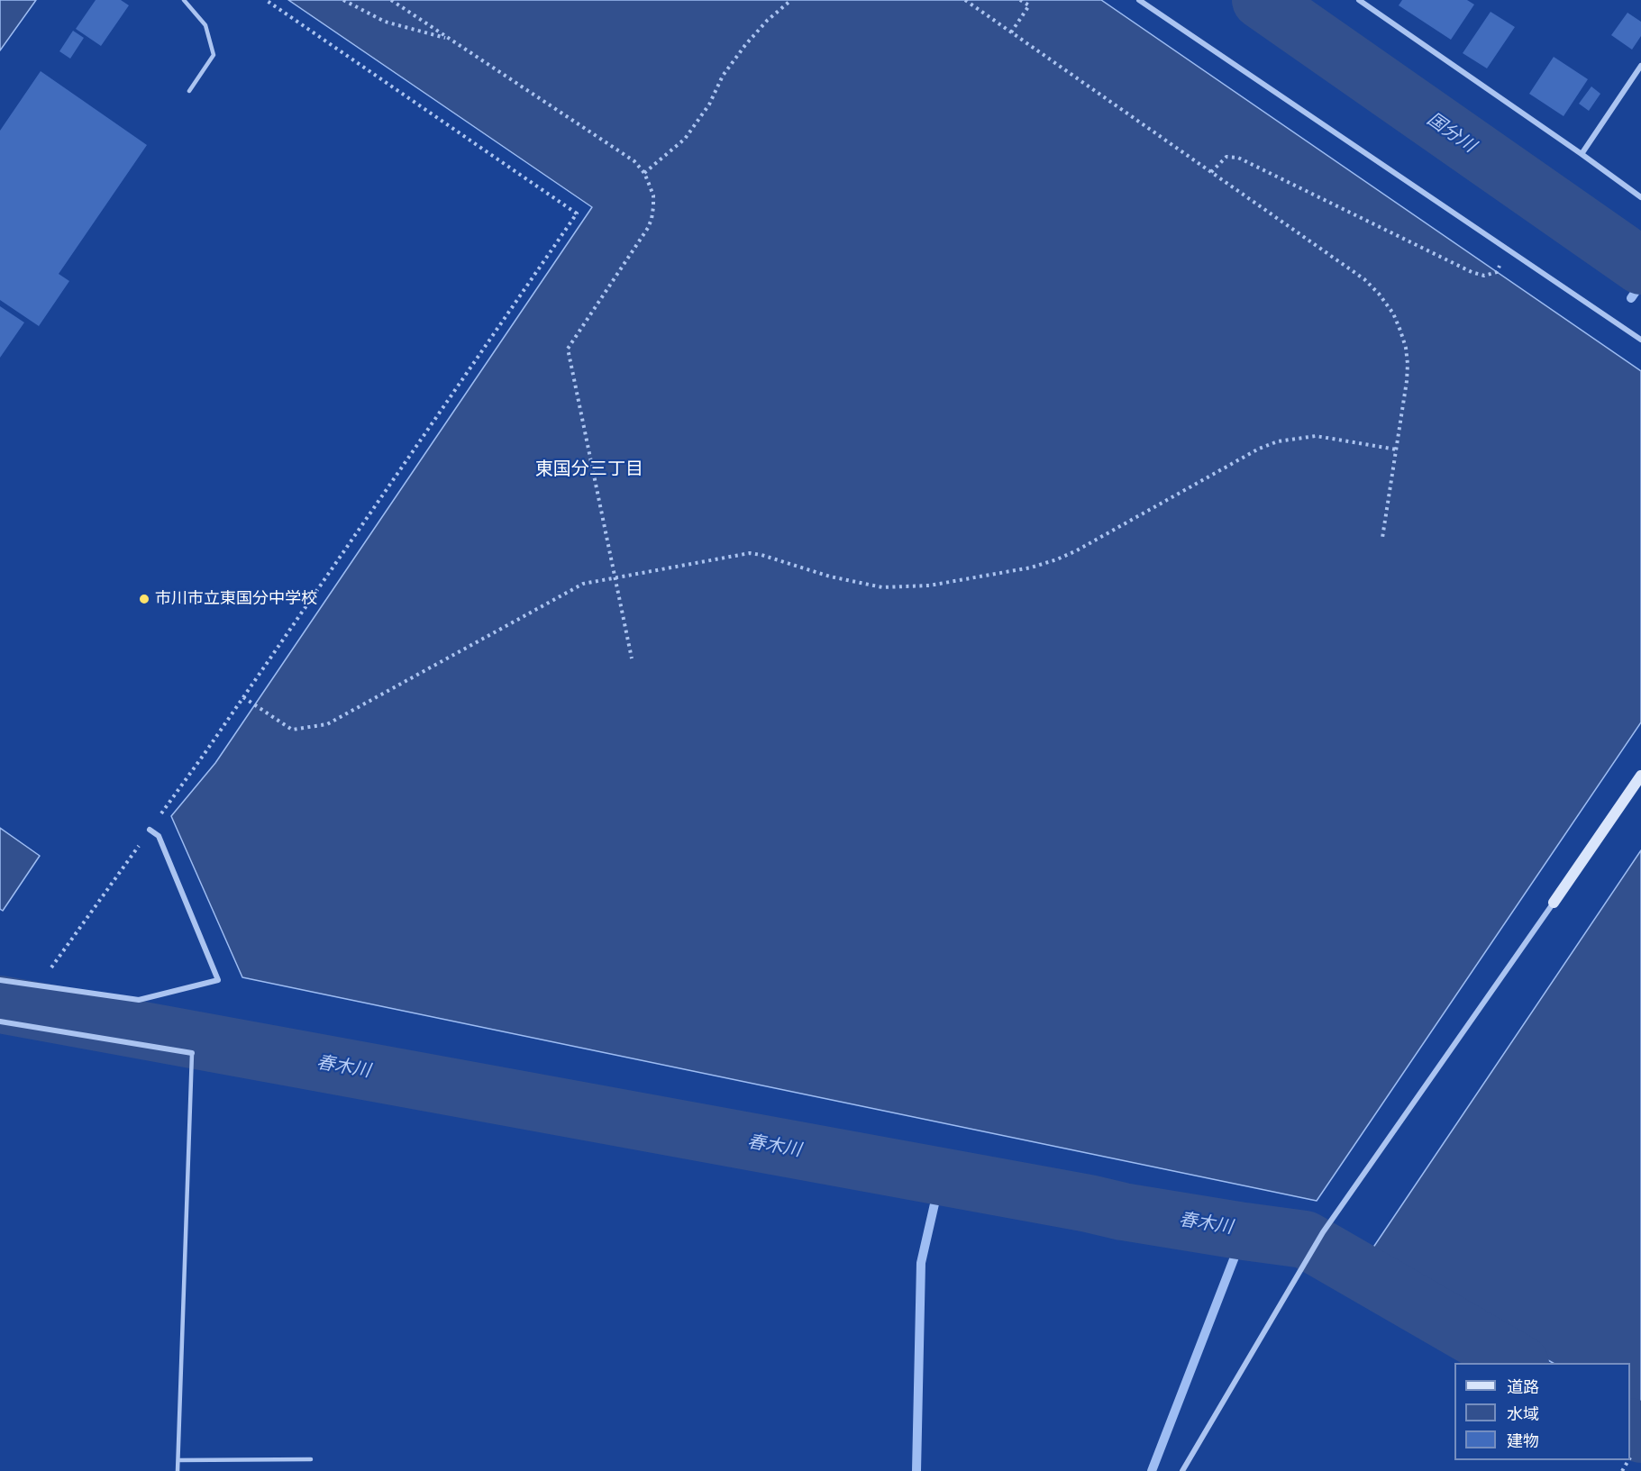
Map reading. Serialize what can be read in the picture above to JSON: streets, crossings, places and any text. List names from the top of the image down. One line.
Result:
{"districts":["東国分三丁目"],"water":["国分川","春木川"],"places":["市川市立東国分中学校"],"legend":["道路","水域","建物"]}
